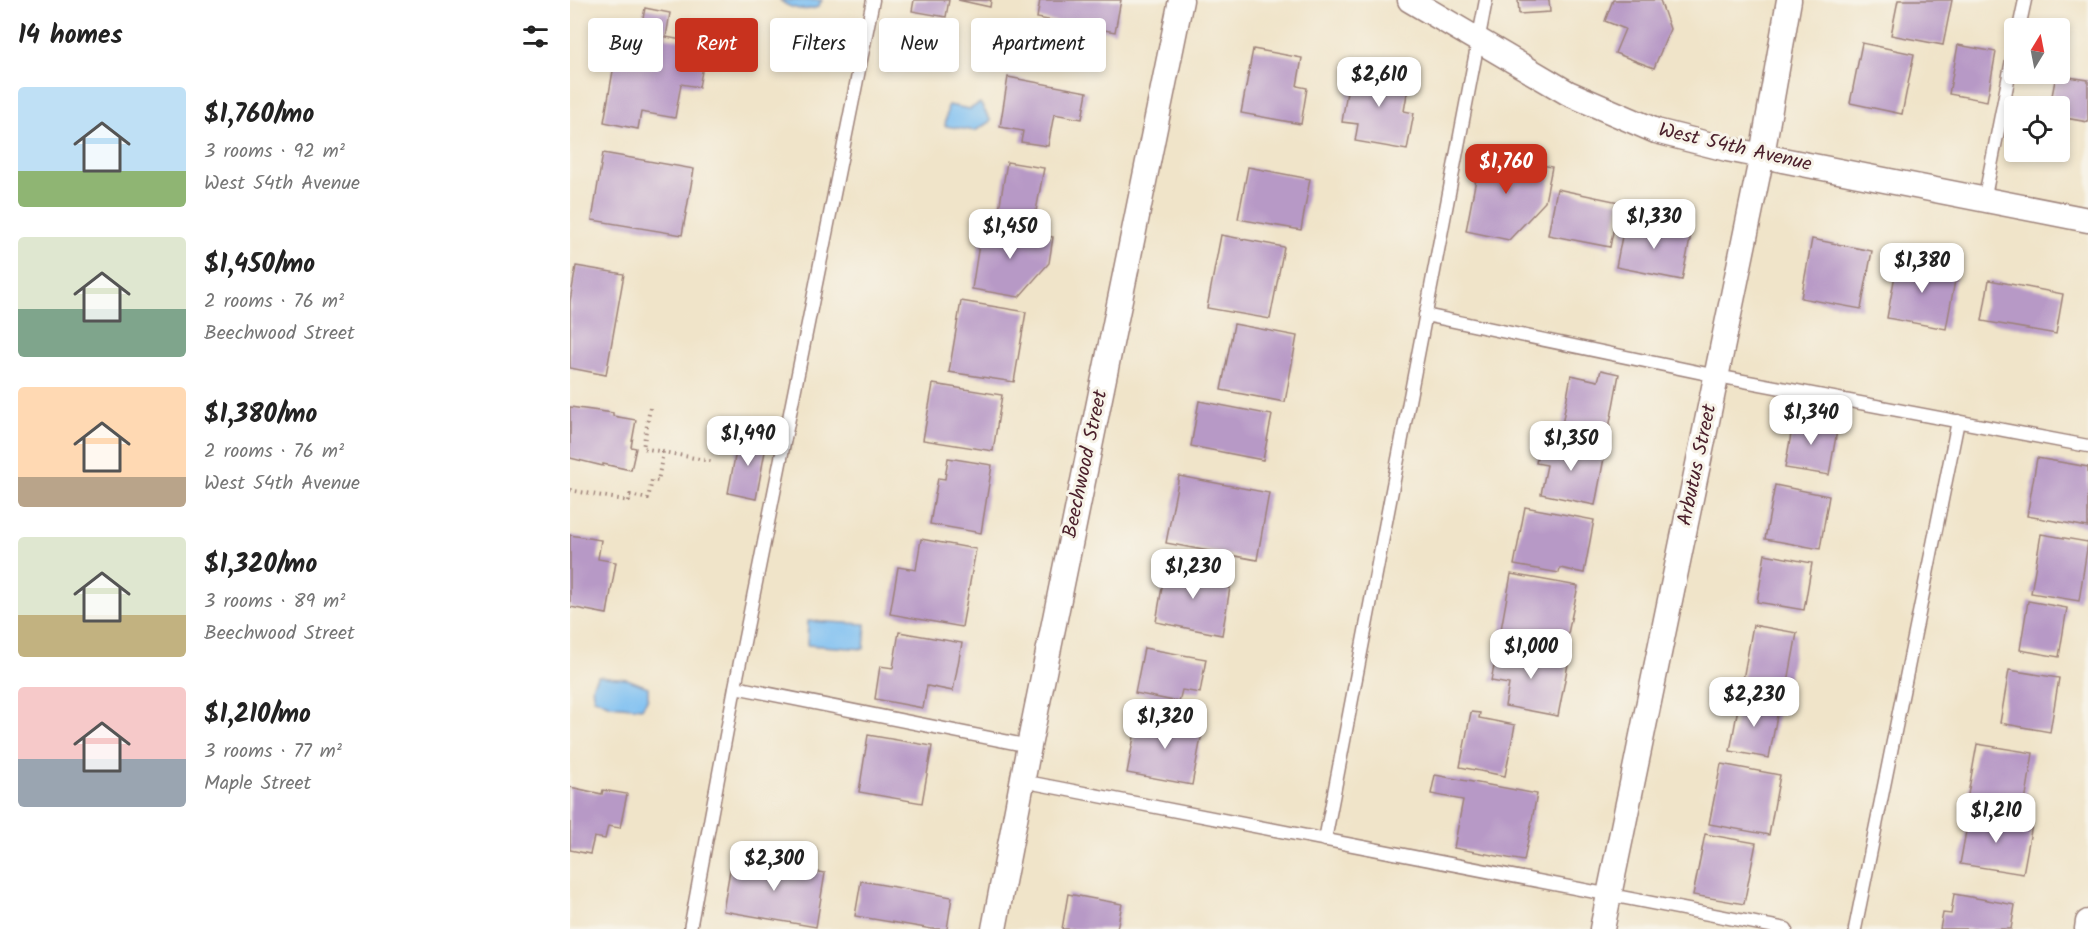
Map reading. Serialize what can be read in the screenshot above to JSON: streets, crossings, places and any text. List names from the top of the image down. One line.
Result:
{"streets":{"street":["West 54th Avenue","Beechwood Street","Arbutus Street"]},"crossings":[["West 54th Avenue","Arbutus Street"]],"north":"top","page":{"heading":"14 homes","chip":["Buy","Rent","Filters","New","Apartment"],"price":["$2,610","$1,760","$1,330","$1,450","$1,380","$1,340","$1,490","$1,350","$1,230","$1,000","$2,230","$1,320","$1,210","$2,300"],"list":[{"name":"$1,760/mo","note":"3 rooms · 92 m² · West 54th Avenue"},{"name":"$1,450/mo","note":"2 rooms · 76 m² · Beechwood Street"},{"name":"$1,380/mo","note":"2 rooms · 76 m² · West 54th Avenue"},{"name":"$1,320/mo","note":"3 rooms · 89 m² · Beechwood Street"},{"name":"$1,210/mo","note":"3 rooms · 77 m² · Maple Street"}]}}
